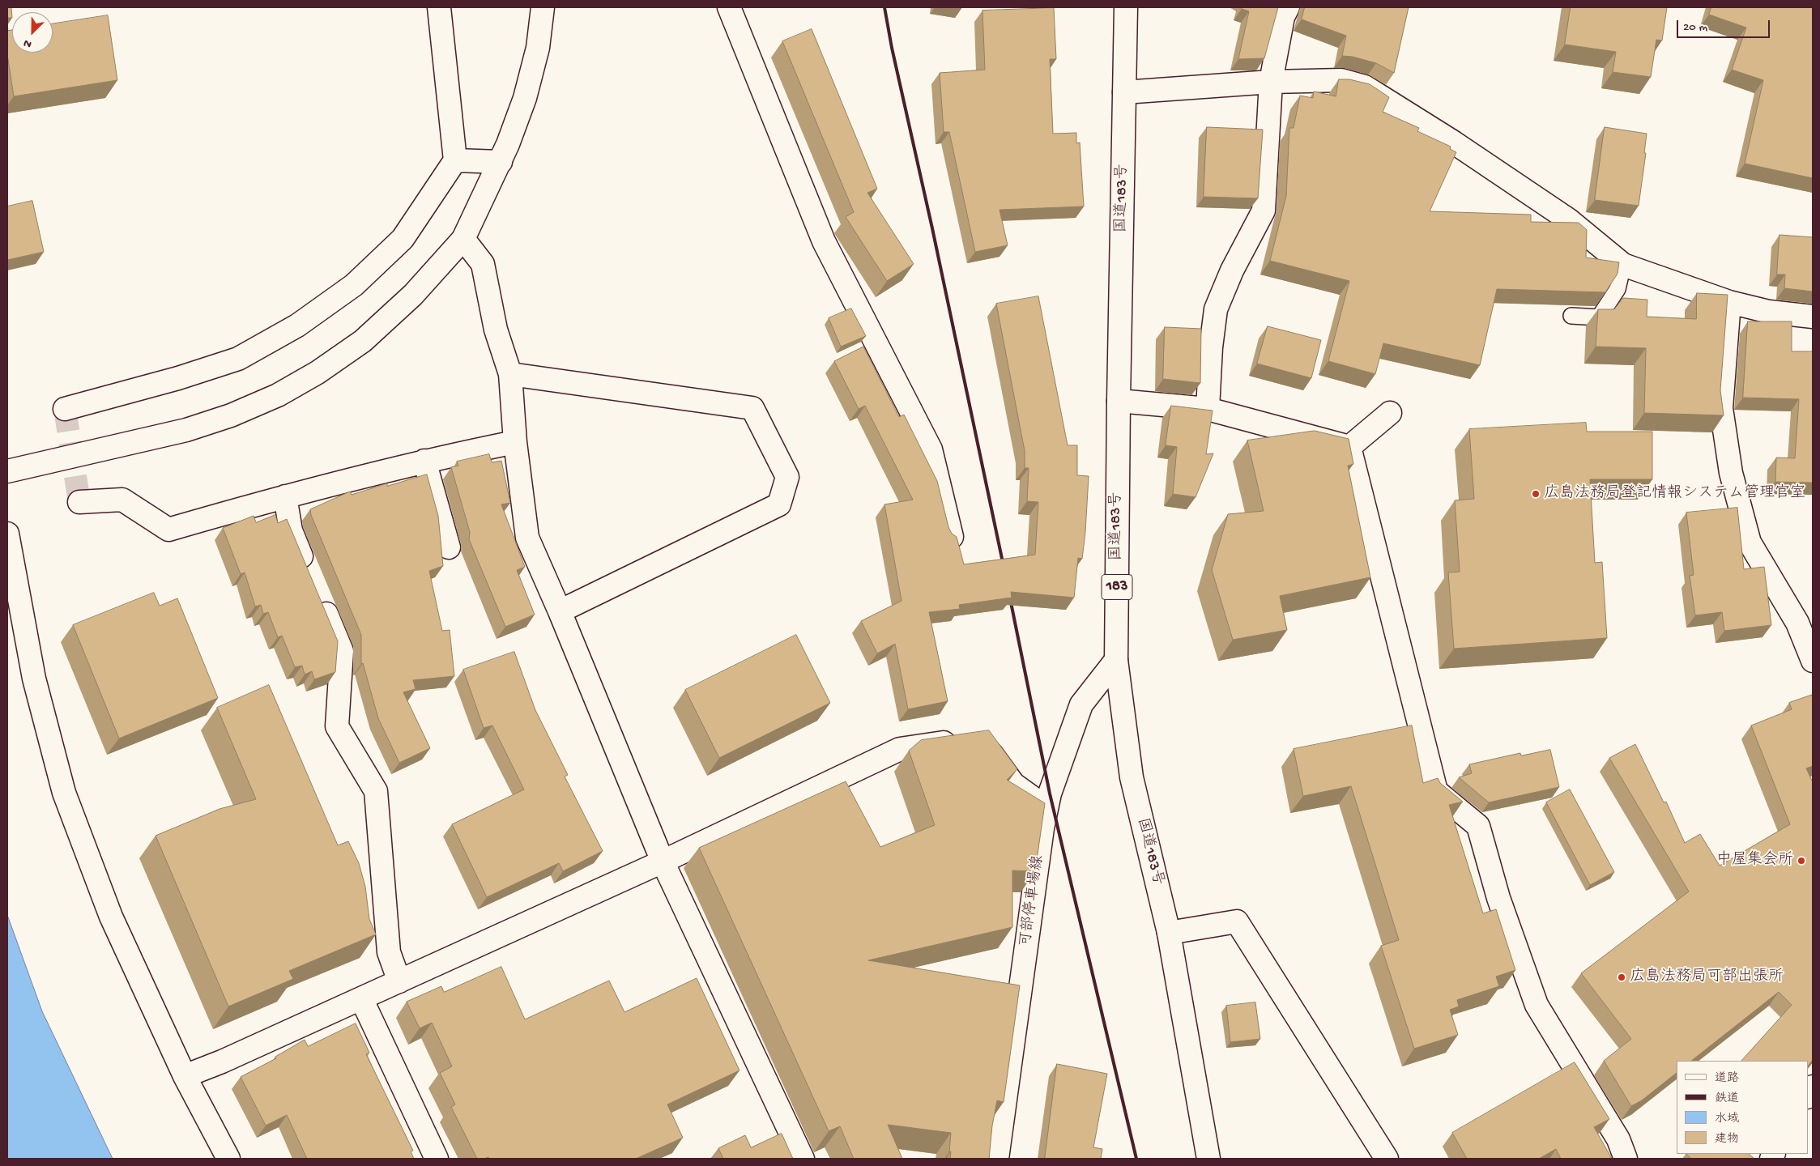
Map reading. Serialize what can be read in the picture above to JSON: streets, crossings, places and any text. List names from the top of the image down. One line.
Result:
{"streets":{"main road":["国道183号","183","可部停車場線"]},"crossings":[["国道183号","可部停車場線"]],"places":["広島法務局登記情報システム管理官室","中屋集会所","広島法務局可部出張所"],"legend":["道路","鉄道","水域","建物"],"scale_bar":"20 m","north":"bottom left"}
